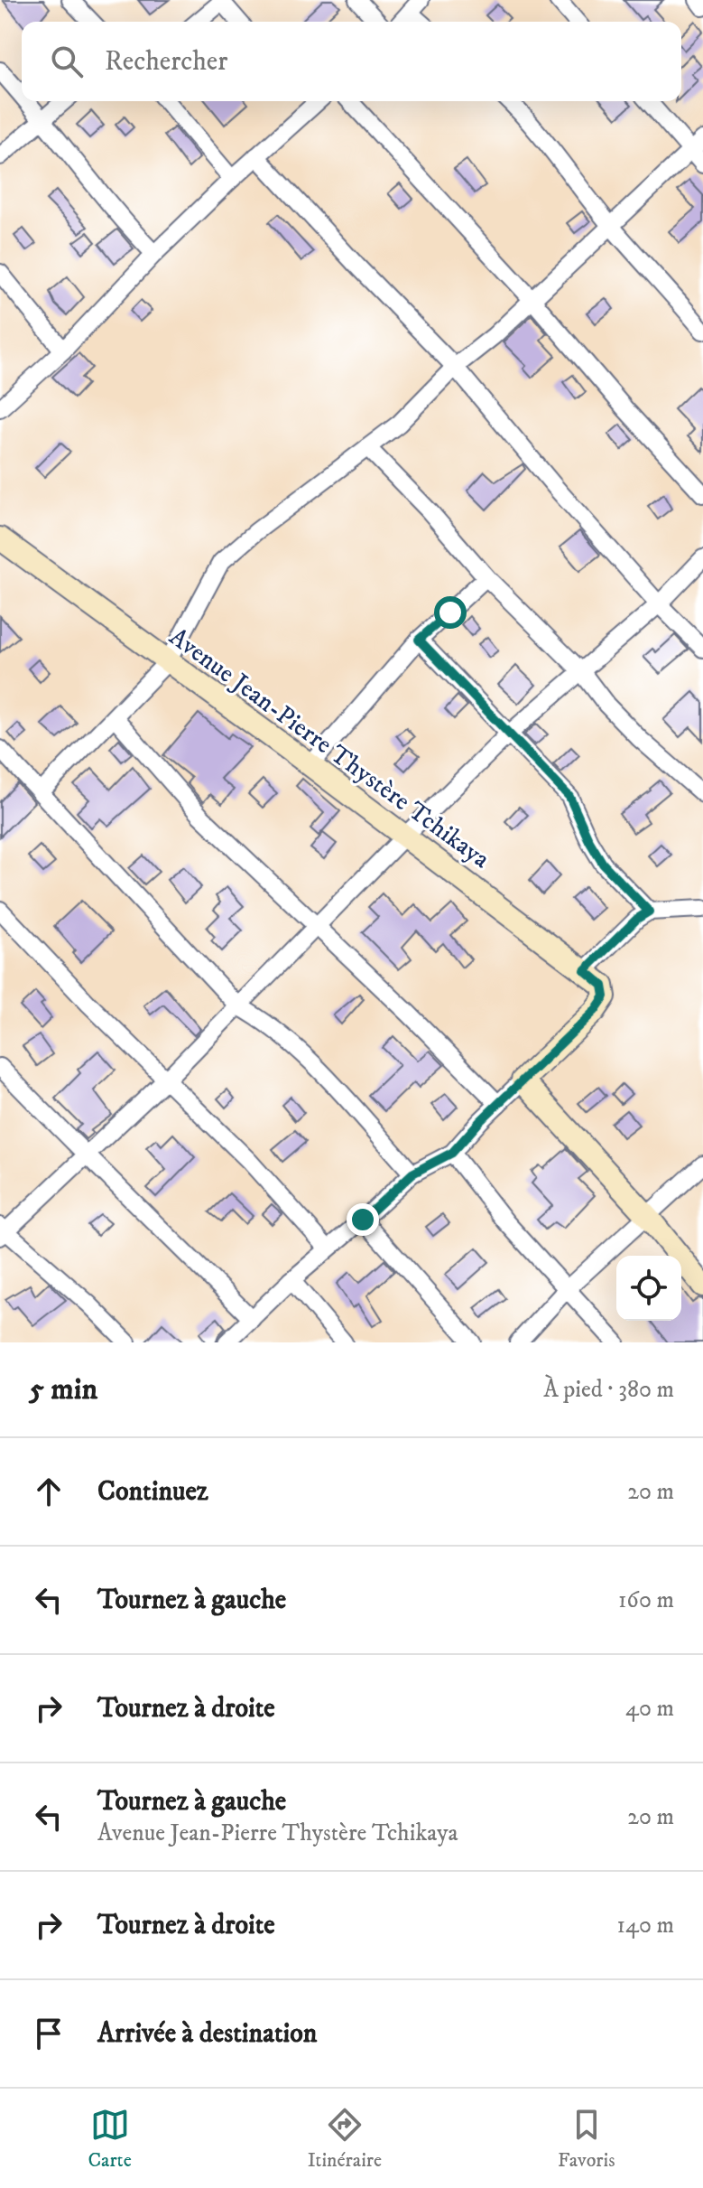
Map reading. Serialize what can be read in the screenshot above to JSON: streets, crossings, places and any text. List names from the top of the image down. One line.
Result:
{"streets":{"street":["Avenue Jean-Pierre Thystère Tchikaya"]},"page":{"search":"Rechercher","heading":["5 min","À pied · 380 m"],"list":[["Continuez","20 m"],["Tournez à gauche","160 m"],["Tournez à droite","40 m"],["Tournez à gauche","Avenue Jean-Pierre Thystère Tchikaya","20 m"],["Tournez à droite","140 m"],"Arrivée à destination"],"nav":["Carte","Itinéraire","Favoris"]}}
